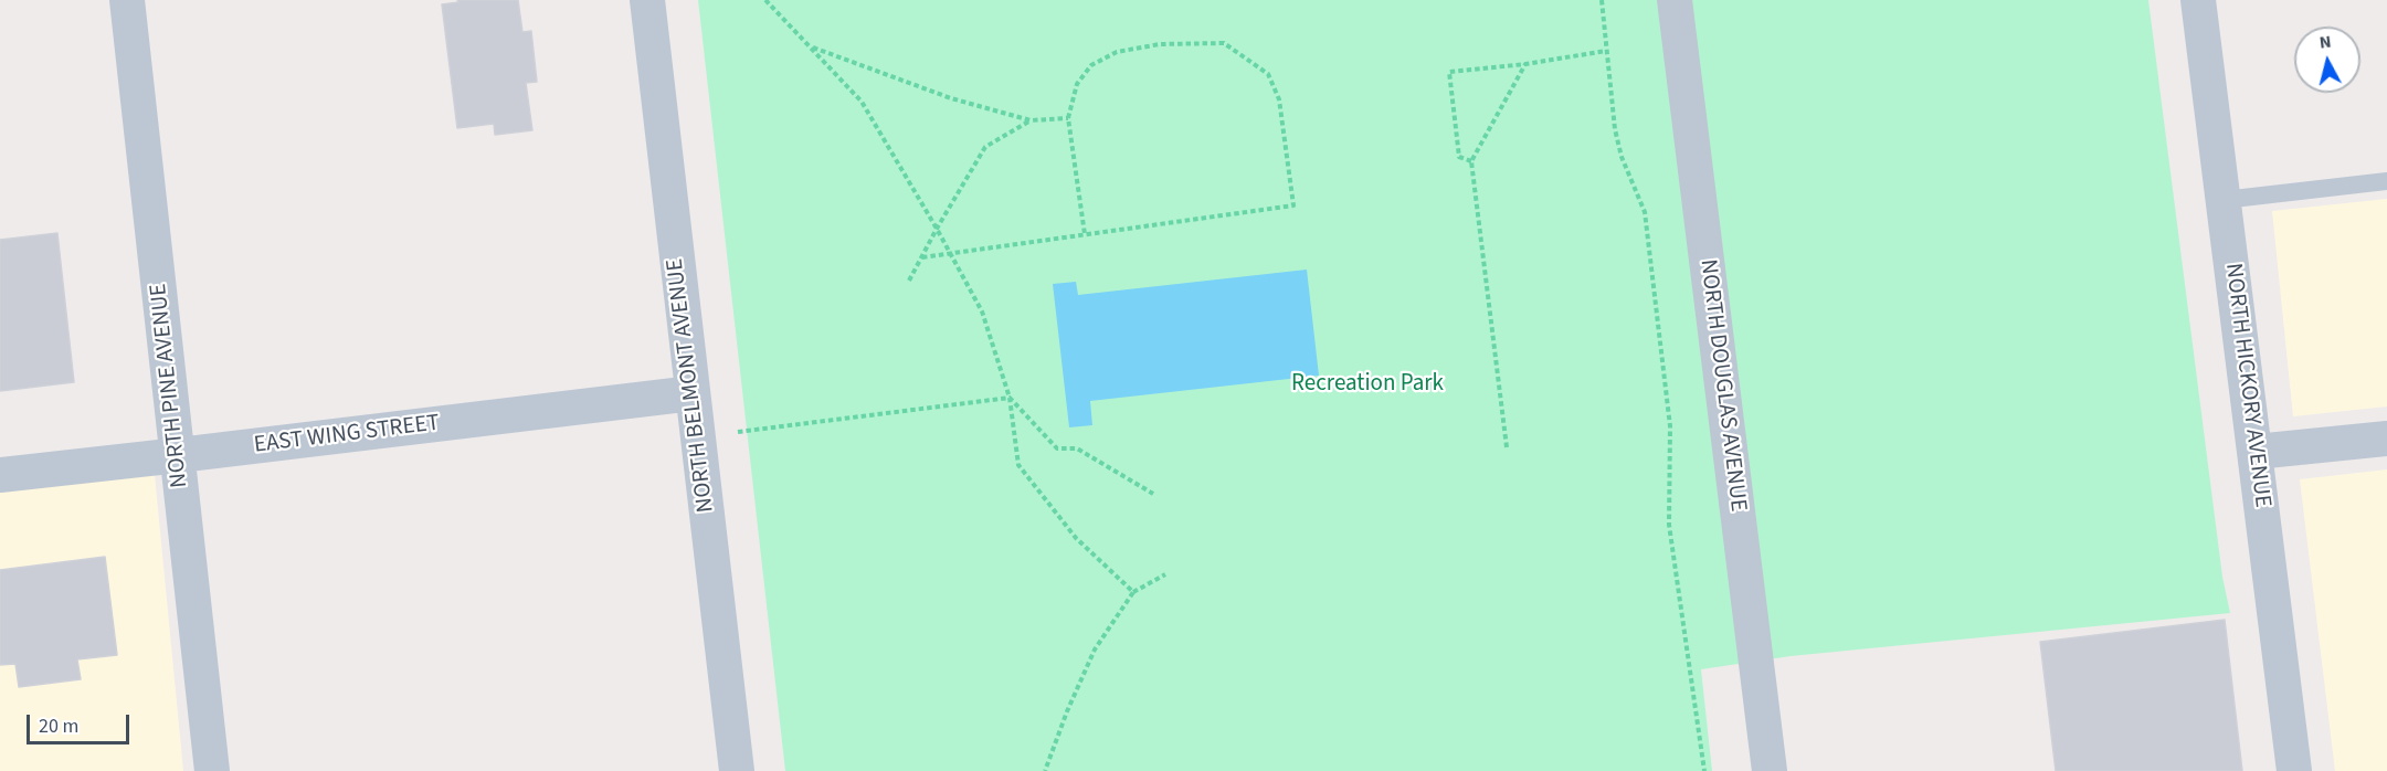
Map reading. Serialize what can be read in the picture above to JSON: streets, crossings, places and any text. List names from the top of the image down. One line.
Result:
{"streets":{"street":["NORTH PINE AVENUE","NORTH BELMONT AVENUE","NORTH DOUGLAS AVENUE","NORTH HICKORY AVENUE","EAST WING STREET"]},"crossings":[["NORTH PINE AVENUE","EAST WING STREET"],["NORTH BELMONT AVENUE","EAST WING STREET"]],"parks":["Recreation Park"],"scale_bar":"20 m","north":"top"}
